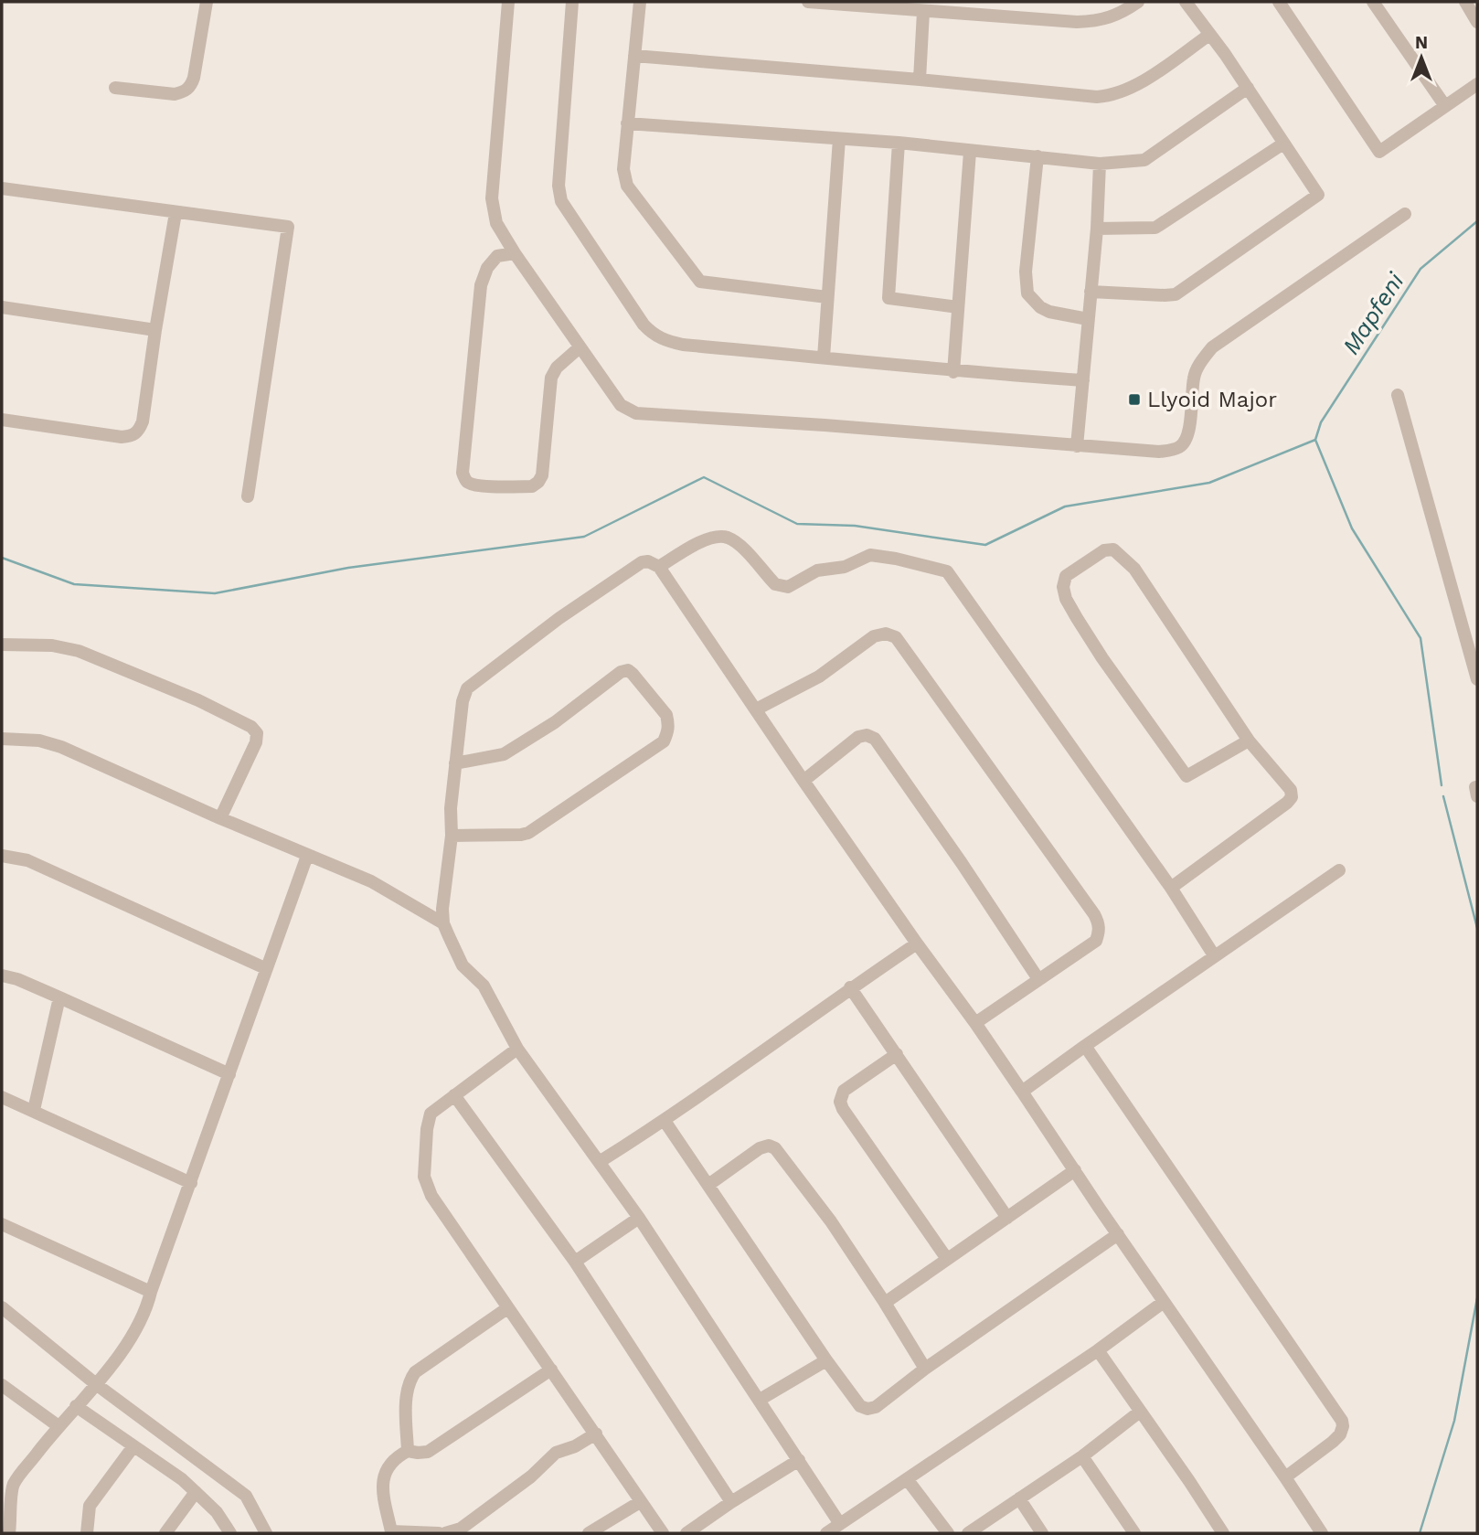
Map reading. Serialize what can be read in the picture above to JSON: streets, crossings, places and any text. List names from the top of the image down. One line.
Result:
{"water":["Mapfeni"],"places":{"transit":["Llyoid Major"]},"north":"top"}
